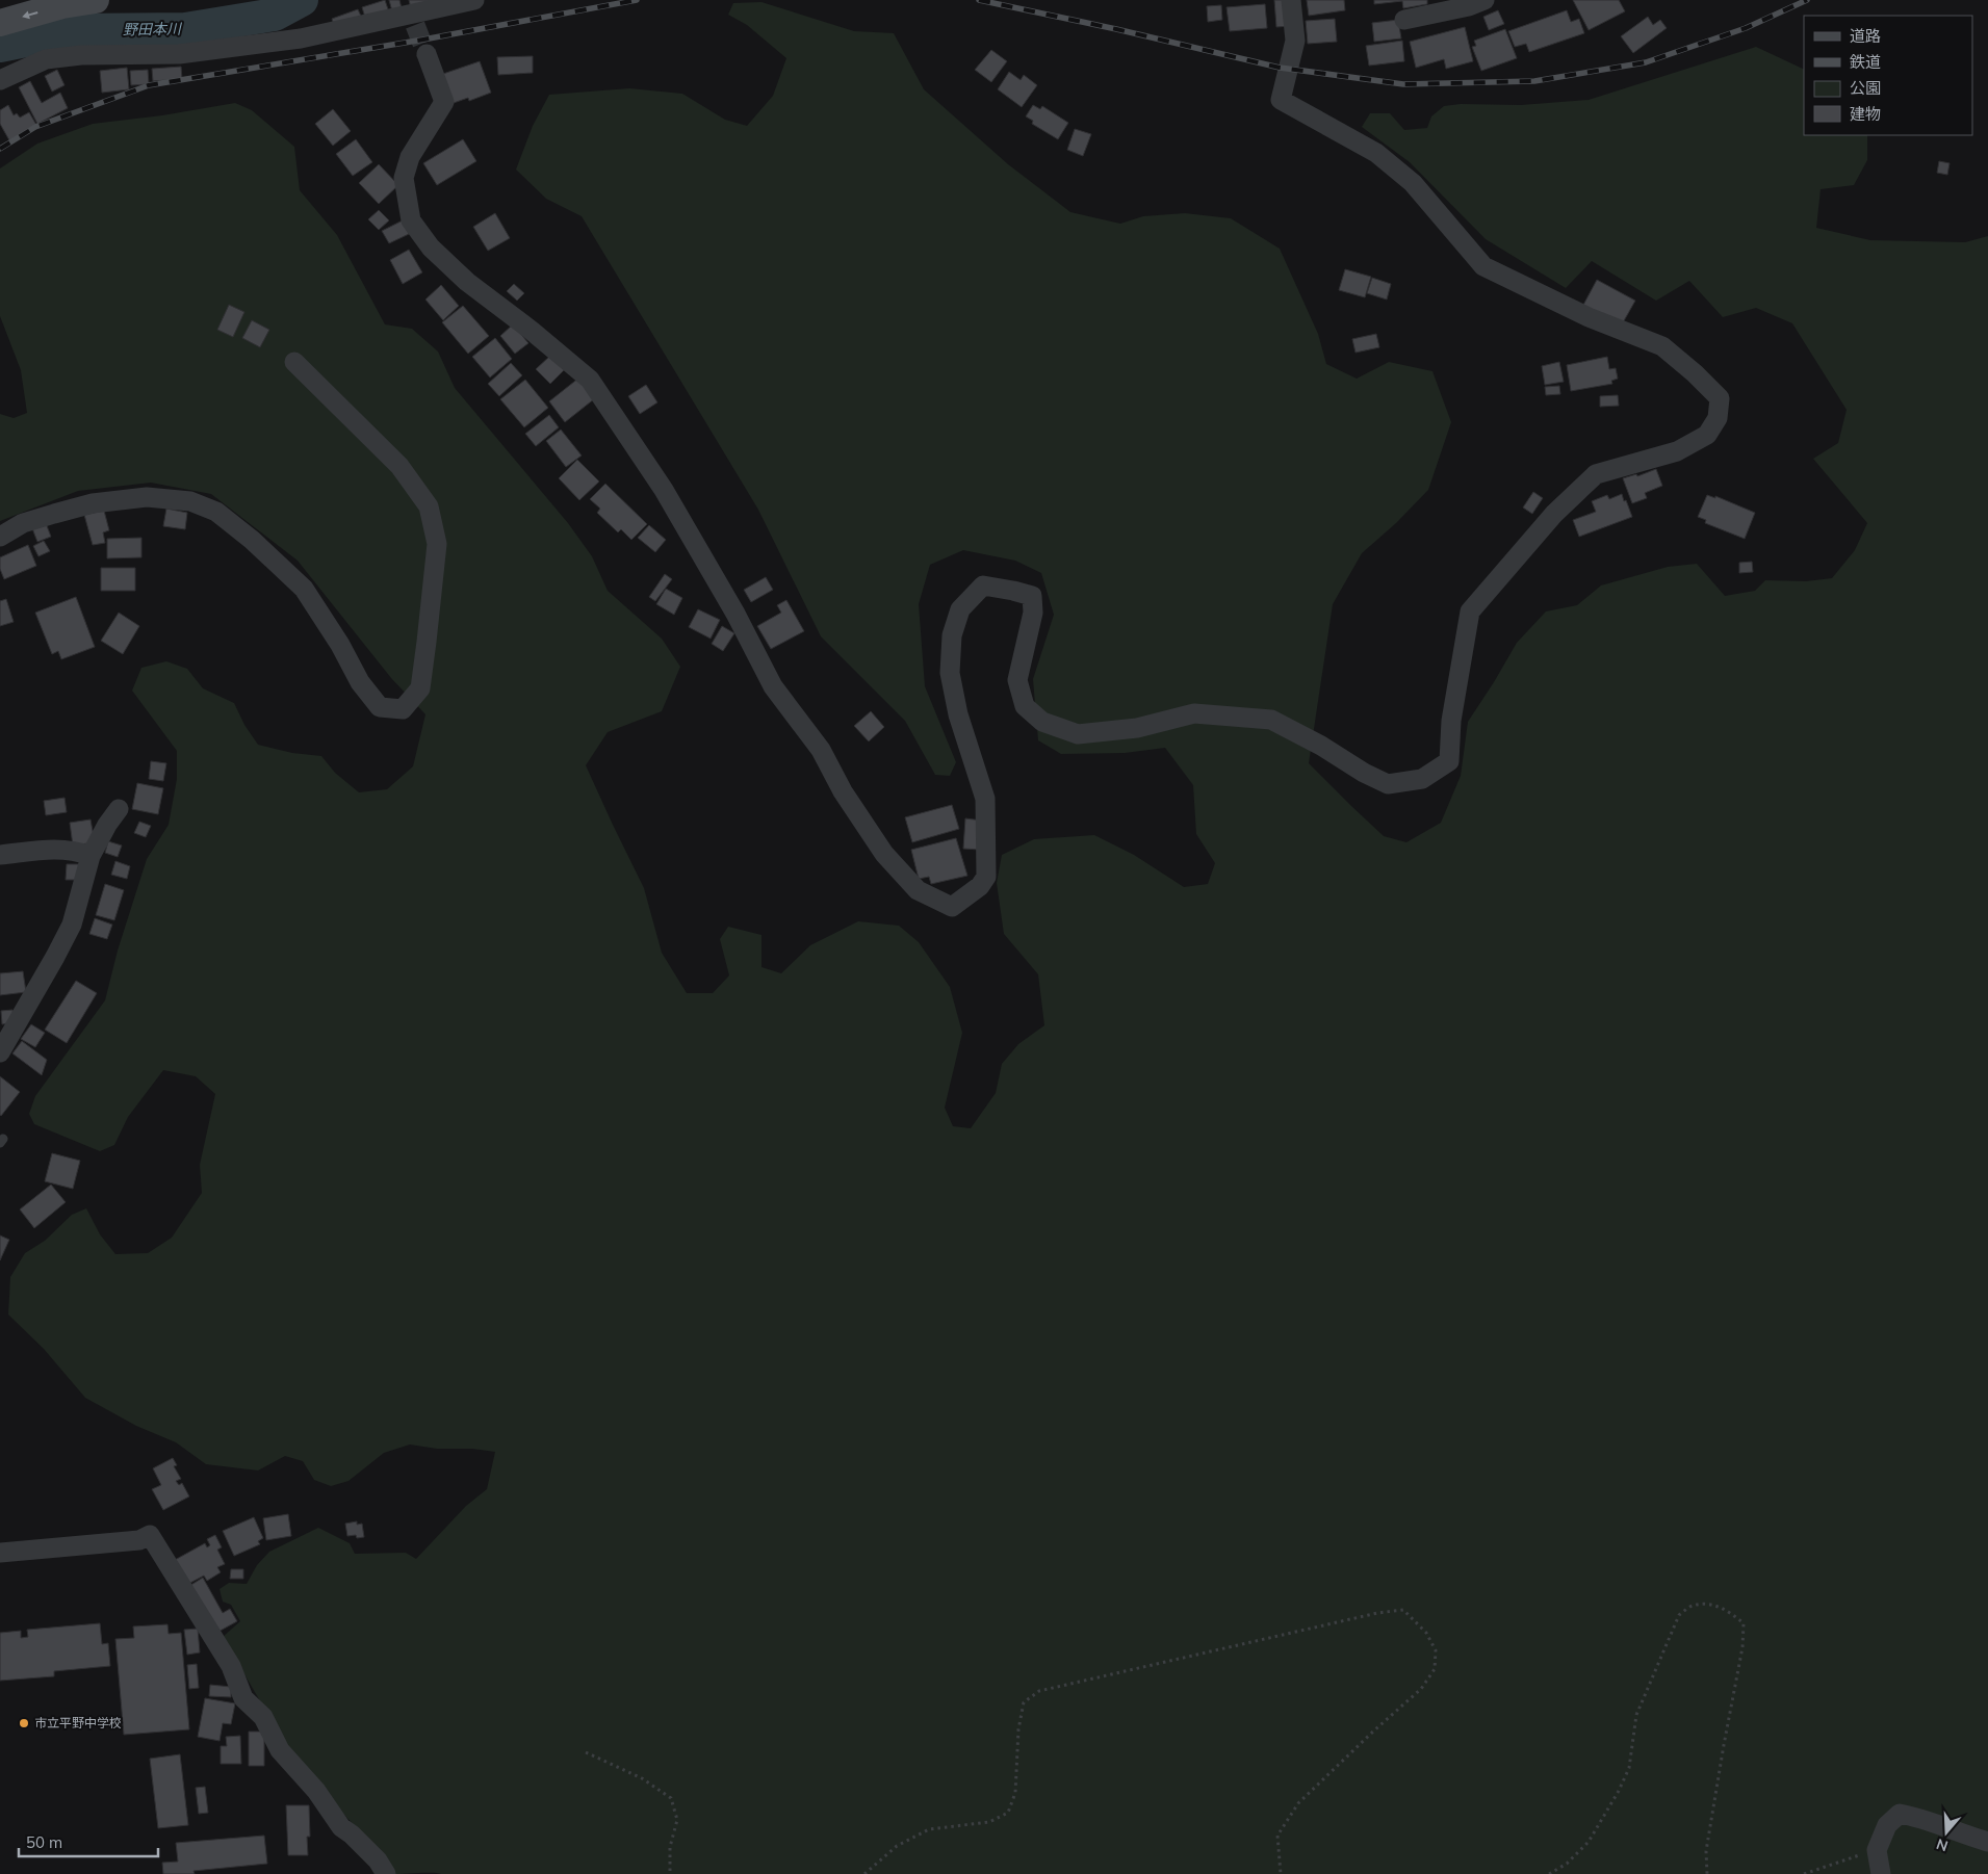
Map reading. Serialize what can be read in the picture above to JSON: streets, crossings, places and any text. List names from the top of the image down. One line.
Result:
{"water":["野田本川"],"places":["市立平野中学校"],"legend":["道路","鉄道","公園","建物"],"scale_bar":"50 m","north":"bottom"}
